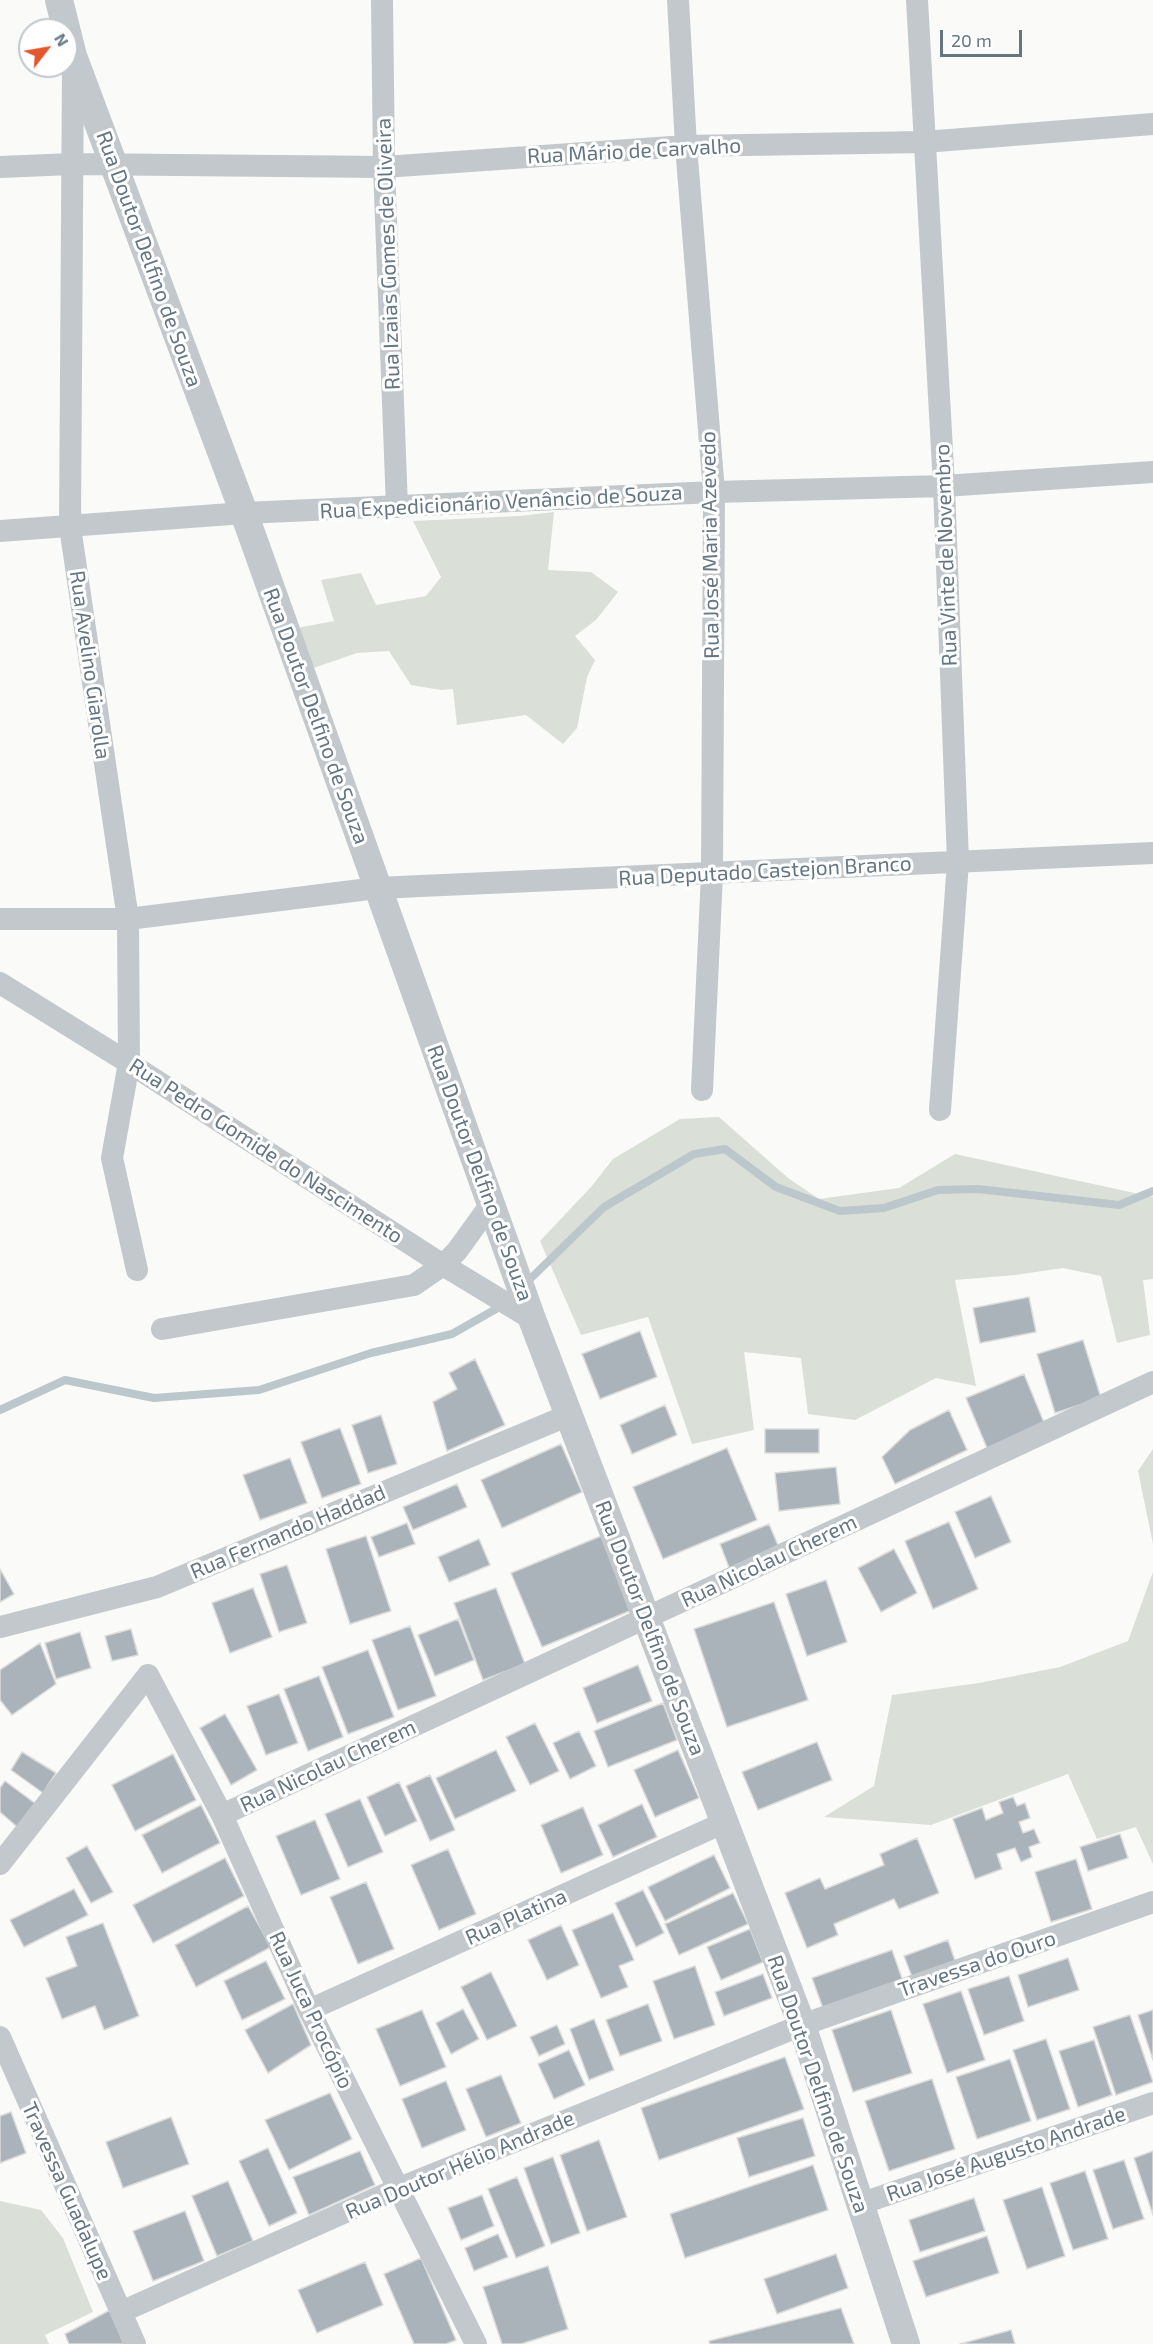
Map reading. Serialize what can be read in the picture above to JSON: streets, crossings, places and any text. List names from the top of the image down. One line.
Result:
{"streets":{"street":["Rua Mário de Carvalho","Rua Izaias Gomes de Oliveira","Rua Doutor Delfino de Souza","Rua Expedicionário Venâncio de Souza","Rua José Maria Azevedo","Rua Vinte de Novembro","Rua Avelino Giarolla","Rua Deputado Castejon Branco","Rua Pedro Gomide do Nascimento","Rua Fernando Haddad","Rua Nicolau Cherem","Rua Platina","Travessa do Ouro","Rua Juca Procópio","Rua José Augusto Andrade","Rua Doutor Hélio Andrade","Travessa Guadalupe"]},"crossings":[["Rua Mário de Carvalho","Rua Izaias Gomes de Oliveira"],["Rua Mário de Carvalho","Rua Doutor Delfino de Souza"],["Rua Mário de Carvalho","Rua José Maria Azevedo"],["Rua Mário de Carvalho","Rua Vinte de Novembro"],["Rua Mário de Carvalho","Rua Avelino Giarolla"],["Rua Izaias Gomes de Oliveira","Rua Expedicionário Venâncio de Souza"],["Rua Doutor Delfino de Souza","Rua Expedicionário Venâncio de Souza"],["Rua Doutor Delfino de Souza","Rua Deputado Castejon Branco"],["Rua Doutor Delfino de Souza","Rua Pedro Gomide do Nascimento"],["Rua Doutor Delfino de Souza","Rua Fernando Haddad"],["Rua Doutor Delfino de Souza","Rua Nicolau Cherem"],["Rua Doutor Delfino de Souza","Rua Platina"],["Rua Doutor Delfino de Souza","Travessa do Ouro"],["Rua Doutor Delfino de Souza","Rua José Augusto Andrade"],["Rua Doutor Delfino de Souza","Rua Doutor Hélio Andrade"],["Rua Expedicionário Venâncio de Souza","Rua José Maria Azevedo"],["Rua Expedicionário Venâncio de Souza","Rua Vinte de Novembro"],["Rua Expedicionário Venâncio de Souza","Rua Avelino Giarolla"],["Rua José Maria Azevedo","Rua Deputado Castejon Branco"],["Rua Vinte de Novembro","Rua Deputado Castejon Branco"],["Rua Avelino Giarolla","Rua Deputado Castejon Branco"],["Rua Avelino Giarolla","Rua Pedro Gomide do Nascimento"],["Rua Nicolau Cherem","Rua Juca Procópio"],["Rua Platina","Rua Juca Procópio"],["Travessa do Ouro","Rua Doutor Hélio Andrade"],["Rua Juca Procópio","Rua Doutor Hélio Andrade"],["Rua Doutor Hélio Andrade","Travessa Guadalupe"]],"scale_bar":"20 m","north":"top right"}
